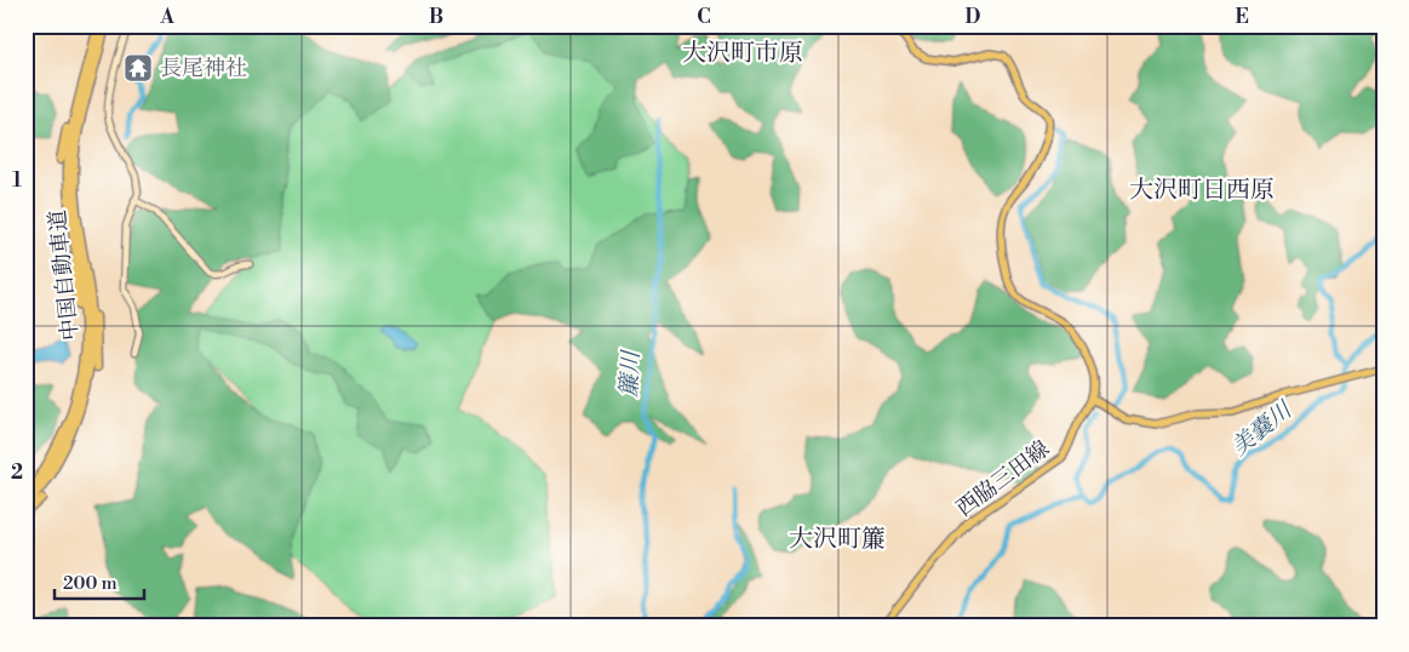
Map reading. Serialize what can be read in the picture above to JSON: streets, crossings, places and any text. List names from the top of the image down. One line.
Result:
{"streets":{"highway":["中国自動車道"],"main road":["西脇三田線"]},"districts":["大沢町市原","大沢町日西原","大沢町簾"],"water":["簾川","美嚢川"],"places":{"temple":["長尾神社"]},"scale_bar":"200 m","grid":{"columns":["A","B","C","D","E"],"rows":["1","2"]}}
